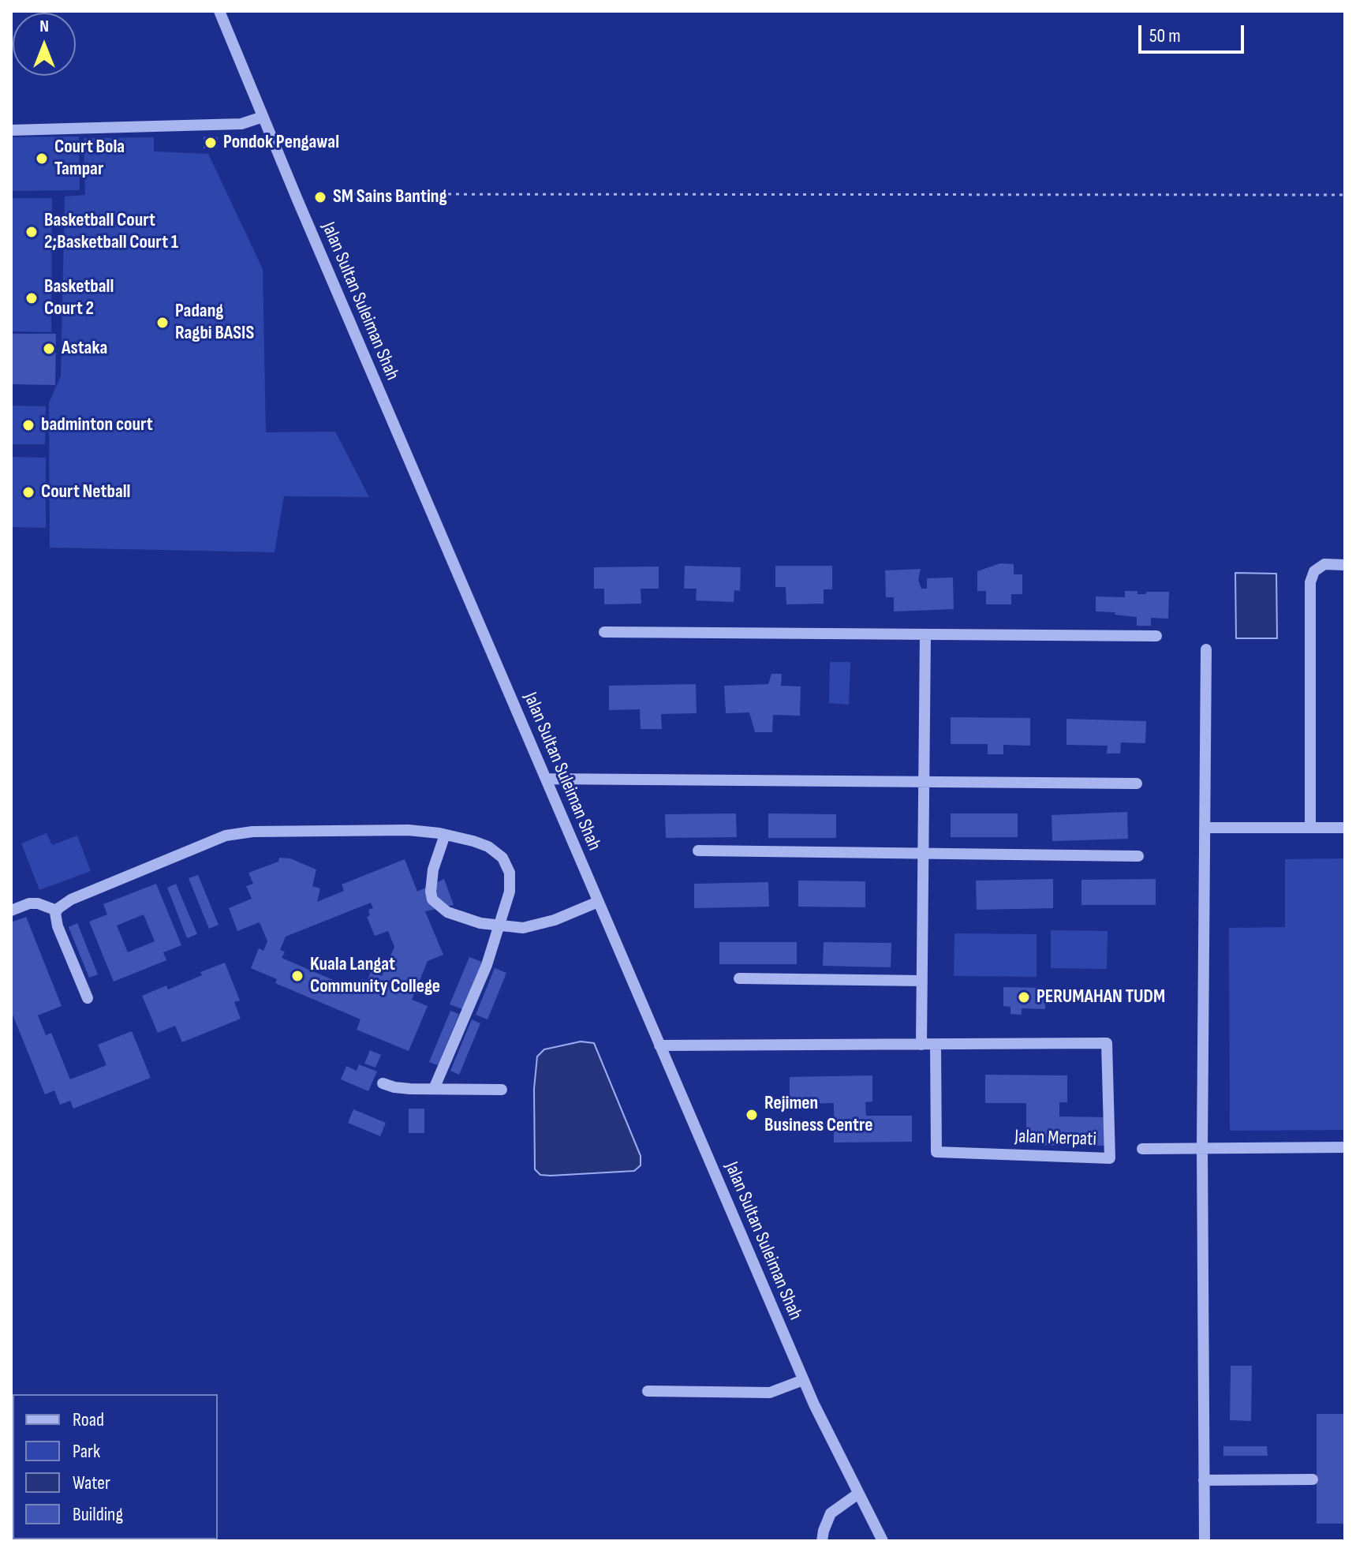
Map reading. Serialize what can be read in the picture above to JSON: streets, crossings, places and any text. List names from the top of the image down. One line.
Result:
{"streets":{"street":["Jalan Sultan Suleiman Shah","Jalan Merpati"]},"crossings":[["Jalan Sultan Suleiman Shah","Jalan Merpati"]],"places":["Pondok Pengawal","Court Bola Tampar","SM Sains Banting","Basketball Court 2;Basketball Court 1","Basketball Court 2","Padang Ragbi BASIS","Astaka","badminton court","Court Netball","Kuala Langat Community College","PERUMAHAN TUDM","Rejimen Business Centre"],"legend":["Road","Park","Water","Building"],"scale_bar":"50 m","north":"top"}
